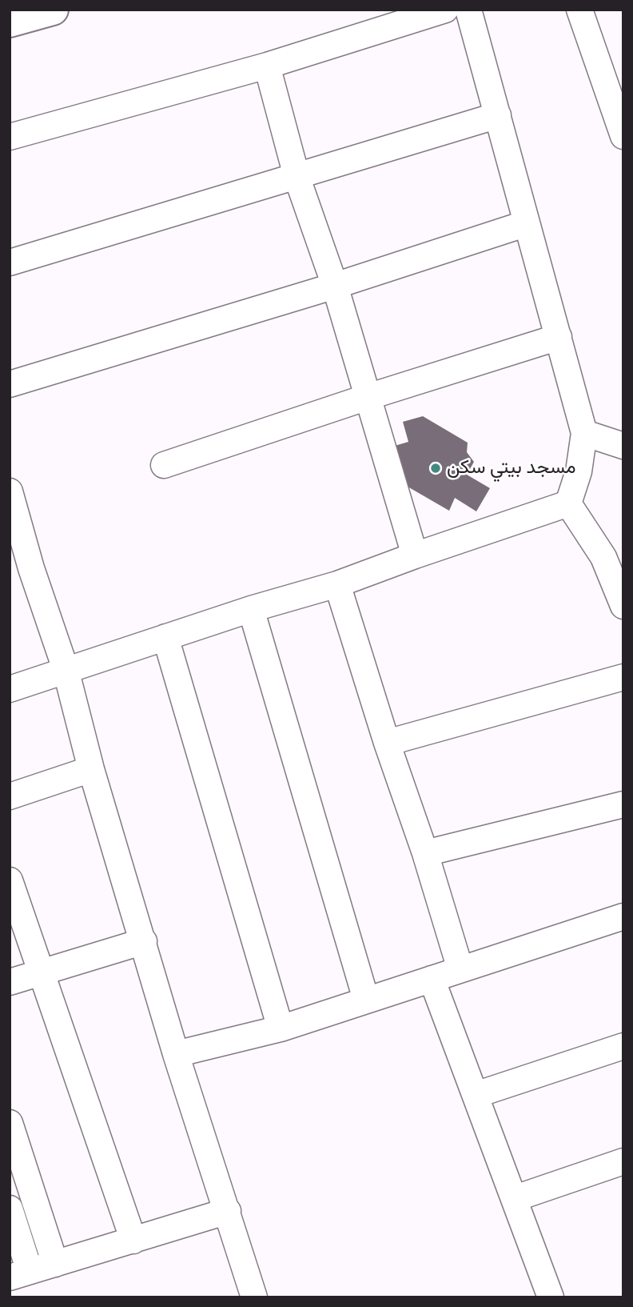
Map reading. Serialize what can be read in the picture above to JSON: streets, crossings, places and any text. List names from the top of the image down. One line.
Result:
{"places":["مسجد بيتي سكن"]}
